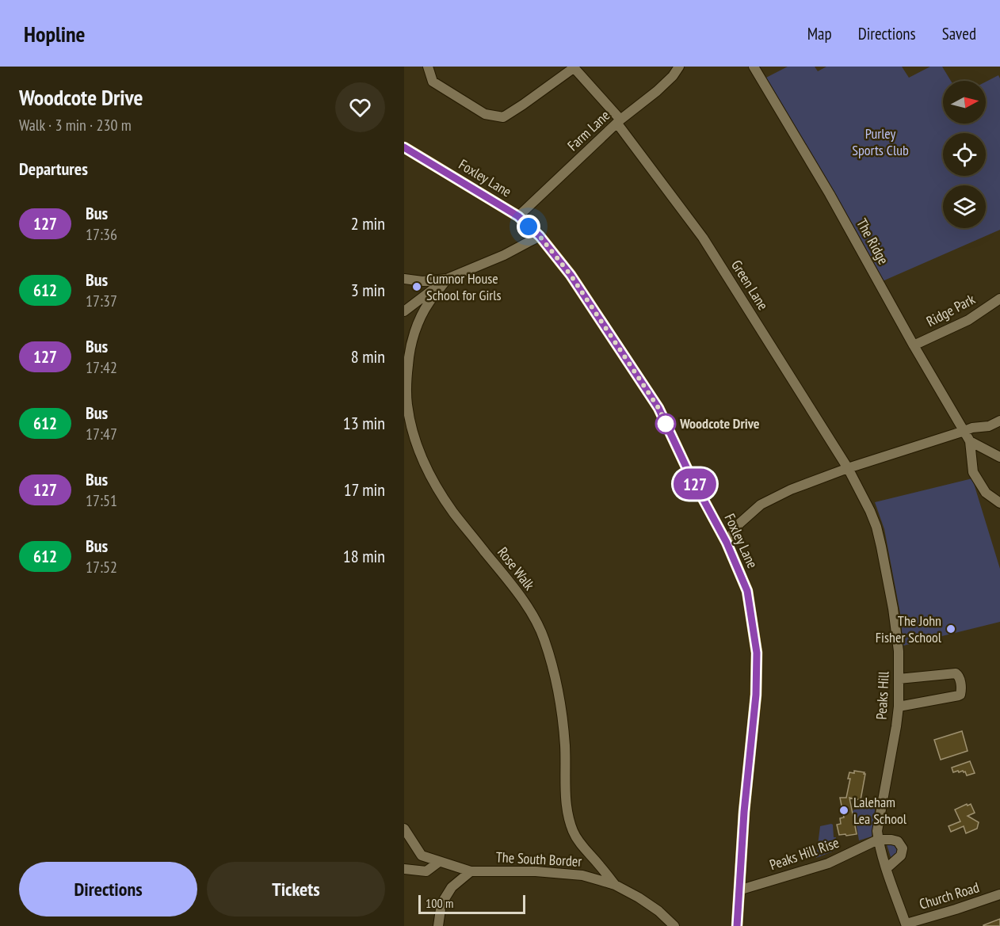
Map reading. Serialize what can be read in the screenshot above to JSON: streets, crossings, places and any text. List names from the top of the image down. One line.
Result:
{"streets":{"main road":["Foxley Lane"],"street":["Farm Lane","The Ridge","Green Lane","Ridge Park","Rose Walk","Peaks Hill","Peaks Hill Rise","The South Border","Church Road"]},"crossings":[["Farm Lane","Foxley Lane"],["Farm Lane","Green Lane"],["Foxley Lane","Peaks Hill Rise"],["The Ridge","Ridge Park"],["Green Lane","Peaks Hill"],["Rose Walk","The South Border"],["Peaks Hill","Peaks Hill Rise"],["Peaks Hill","Church Road"]],"parks":["Purley Sports Club"],"places":["Cumnor House School for Girls","Woodcote Drive","The John Fisher School","Laleham Lea School"],"lines":["bus line 127"],"scale_bar":"100 m","north":"right","page":{"header":"Hopline","nav":["Map","Directions","Saved"],"heading":[["Woodcote Drive","Walk · 3 min · 230 m"],"Departures"],"on_map":"127","list":[{"mark":"127","name":"Bus","note":"17:36","value":"2 min"},{"mark":"612","name":"Bus","note":"17:37","value":"3 min"},{"mark":"127","name":"Bus","note":"17:42","value":"8 min"},{"mark":"612","name":"Bus","note":"17:47","value":"13 min"},{"mark":"127","name":"Bus","note":"17:51","value":"17 min"},{"mark":"612","name":"Bus","note":"17:52","value":"18 min"}],"buttons":["Directions","Tickets"],"scale":"100 m"}}
